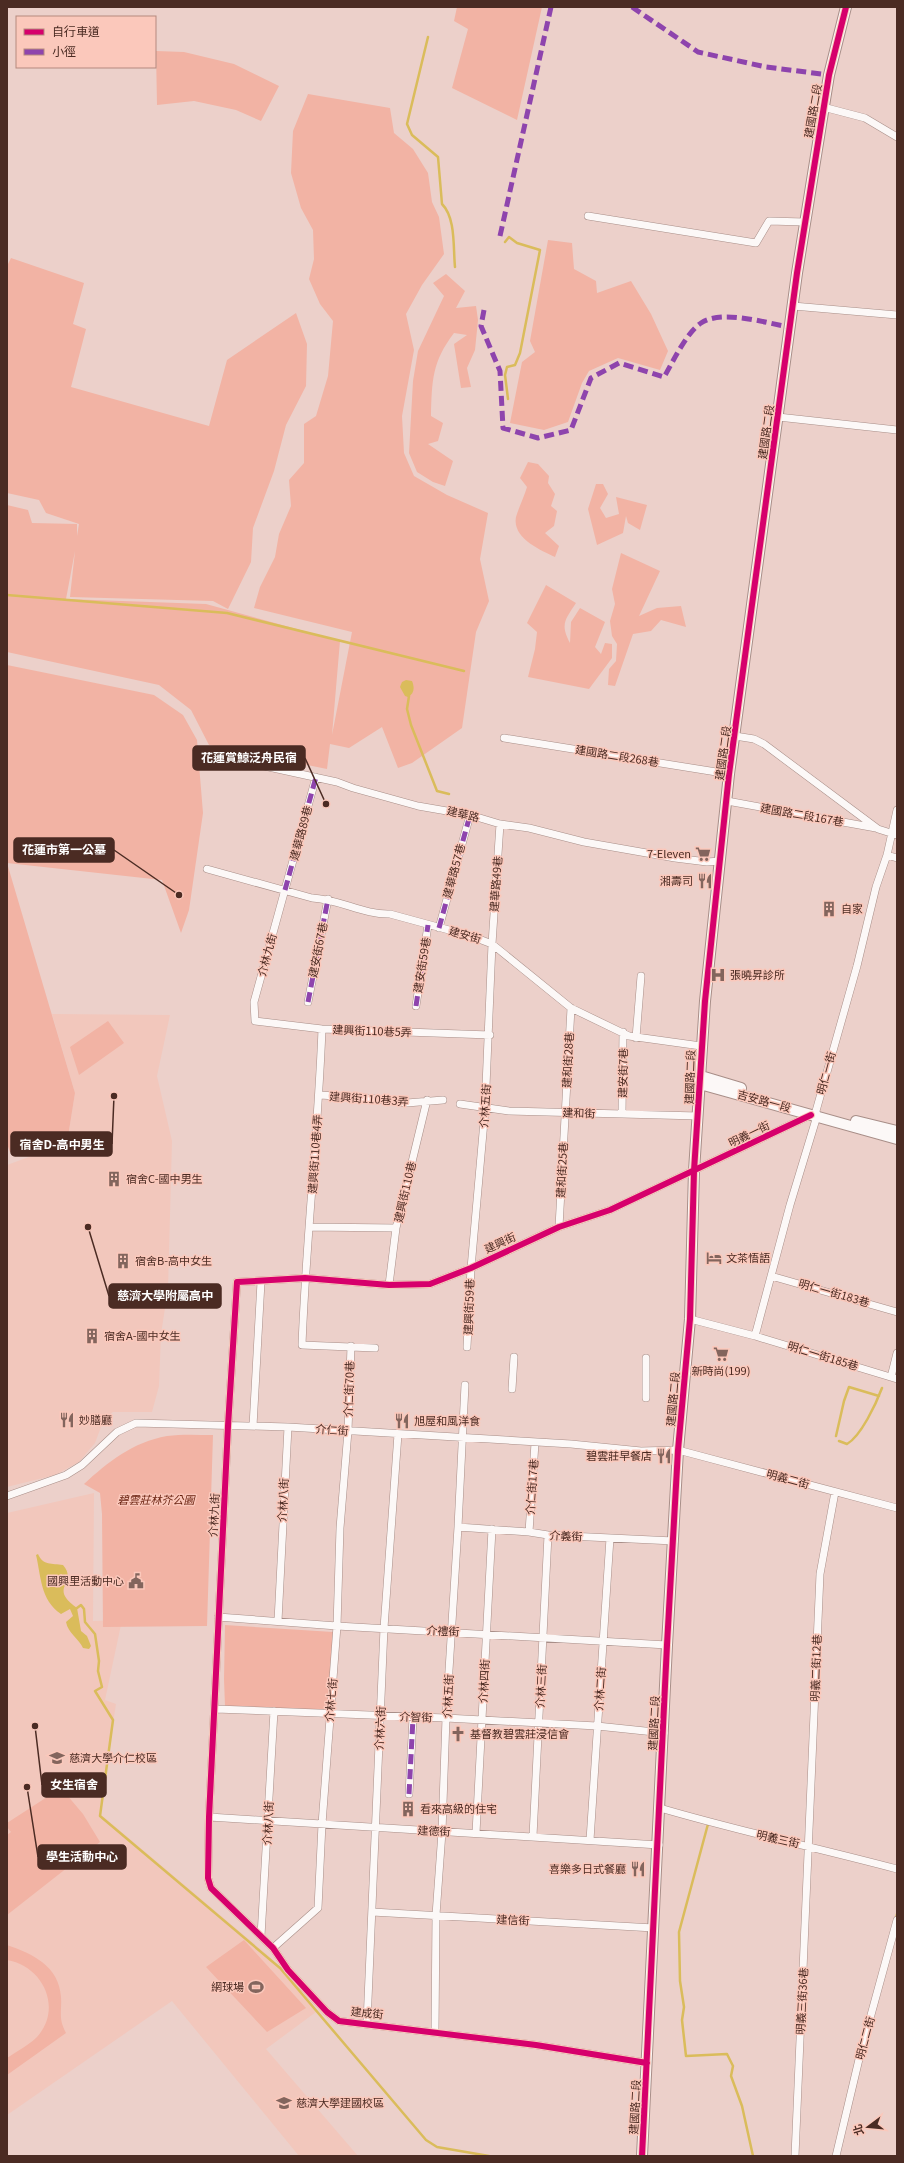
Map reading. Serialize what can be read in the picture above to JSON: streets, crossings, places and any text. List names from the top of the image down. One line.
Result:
{"streets":{"street":["建國路二段","建國路二段268巷","建華路","建國路二段167巷","建華路89巷","建華路57巷","建華路49巷","建安街","建安街67巷","介林九街","建安街59巷","建興街110巷5弄","建和街28巷","建安街7巷","明仁一街","建興街110巷3弄","吉安路一段","介林五街","建和街","明義一街","建興街110巷4弄","建和街25巷","建興街110巷","建興街","明仁一街183巷","建興街59巷","明仁一街185巷","介仁街70巷","介仁街","明義二街","介仁街17巷","介林八街","介義街","介禮街","明義二街12巷","介林四街","介林三街","介林二街","介林七街","介智街","介林六街","建德街","明義三街","建信街","明義三街36巷","建成街","明仁二街"]},"crossings":[["建國路二段","建國路二段268巷"],["建國路二段","建華路"],["建國路二段","建國路二段167巷"],["建國路二段","建安街"],["建國路二段","吉安路一段"],["建國路二段","建和街"],["建國路二段","明義一街"],["建國路二段","建興街"],["建國路二段","明仁一街185巷"],["建國路二段","介仁街"],["建國路二段","明義二街"],["建國路二段","介義街"],["建國路二段","介禮街"],["建國路二段","介智街"],["建國路二段","建德街"],["建國路二段","明義三街"],["建國路二段","建信街"],["建國路二段","建成街"],["建華路","建華路89巷"],["建華路","建華路57巷"],["建華路","建華路49巷"],["建華路89巷","建安街"],["建華路89巷","介林九街"],["建華路57巷","建安街"],["建華路49巷","建安街"],["建華路49巷","介林五街"],["建安街","建安街67巷"],["建安街","介林九街"],["建安街","建安街59巷"],["建安街","建和街28巷"],["建安街","建安街7巷"],["建安街","介林五街"],["介林九街","建興街110巷5弄"],["介林九街","建興街110巷4弄"],["介林九街","建興街"],["介林九街","介仁街"],["介林九街","介禮街"],["介林九街","介智街"],["介林九街","建德街"],["介林九街","建成街"],["建興街110巷5弄","介林五街"],["建興街110巷5弄","建興街110巷4弄"],["建和街28巷","建和街"],["建和街28巷","建和街25巷"],["建安街7巷","建和街"],["明仁一街","吉安路一段"],["明仁一街","明義一街"],["明仁一街","明仁一街183巷"],["明仁一街","明仁一街185巷"],["建興街110巷3弄","建興街110巷4弄"],["建興街110巷3弄","建興街110巷"],["吉安路一段","明義一街"],["介林五街","建和街"],["介林五街","建興街"],["介林五街","建興街59巷"],["介林五街","介仁街"],["介林五街","介義街"],["介林五街","介禮街"],["介林五街","介智街"],["介林五街","建德街"],["介林五街","建信街"],["介林五街","建成街"],["建和街","建和街25巷"],["明義一街","建興街"],["建興街110巷4弄","建興街"],["建興街110巷4弄","介仁街70巷"],["建和街25巷","建興街"],["建興街110巷","建興街"],["建興街","建興街59巷"],["介仁街70巷","介仁街"],["介仁街70巷","介林七街"],["介仁街","明義二街"],["介仁街","介仁街17巷"],["介仁街","介林八街"],["介仁街","介林七街"],["介仁街","介林六街"],["明義二街","明義二街12巷"],["介仁街17巷","介義街"],["介林八街","介禮街"],["介林八街","介智街"],["介林八街","建德街"],["介林八街","建成街"],["介義街","介林四街"],["介義街","介林三街"],["介義街","介林二街"],["介禮街","介林四街"],["介禮街","介林三街"],["介禮街","介林二街"],["介禮街","介林七街"],["介禮街","介林六街"],["明義二街12巷","明義三街"],["明義二街12巷","明義三街36巷"],["介林四街","介智街"],["介林四街","建德街"],["介林三街","介智街"],["介林三街","建德街"],["介林二街","介智街"],["介林二街","建德街"],["介林七街","介智街"],["介林七街","建德街"],["介林七街","建成街"],["介智街","介林六街"],["介林六街","建德街"],["介林六街","建信街"],["介林六街","建成街"],["建德街","建成街"],["明義三街","明義三街36巷"]],"parks":["碧雲莊林芥公園"],"places":{"other":["花蓮賞鯨泛舟民宿","花蓮市第一公墓","宿舍D-高中男生","慈濟大學附屬高中","女生宿舍","學生活動中心"],"supermarket":["7-Eleven","新時尚(199)"],"restaurant":["湘壽司","妙膳廳","旭屋和風洋食","碧雲莊早餐店","喜樂多日式餐廳"],"building":["自家","宿舍C-國中男生","宿舍B-高中女生","宿舍A-國中女生","看來高級的住宅"],"hospital":["張曉昇診所"],"hotel":["文茶悟語"],"public building":["國興里活動中心"],"church":["基督教碧雲莊浸信會"],"school or university":["慈濟大學介仁校區","慈濟大學建國校區"],"sports":["網球場"]},"legend":["自行車道","小徑"],"north":"left"}
